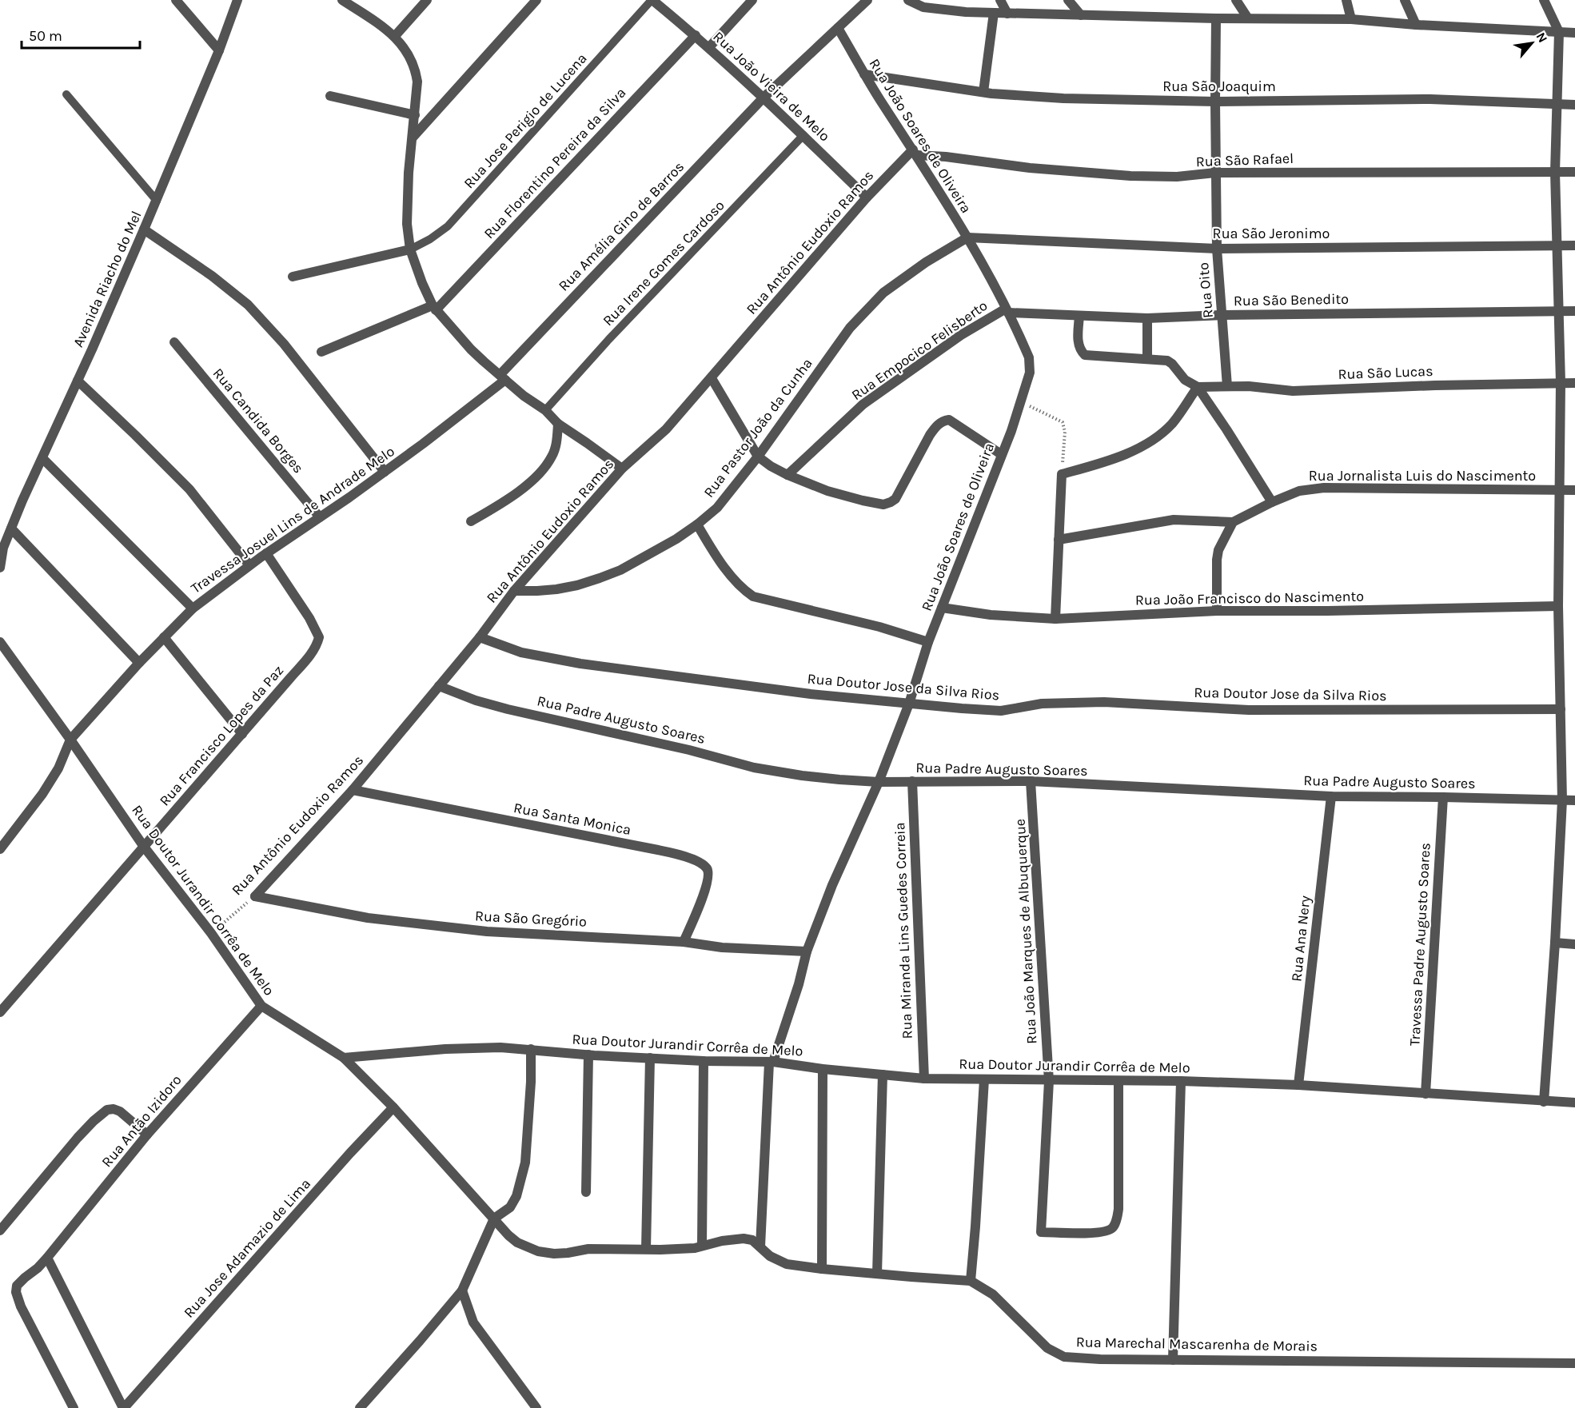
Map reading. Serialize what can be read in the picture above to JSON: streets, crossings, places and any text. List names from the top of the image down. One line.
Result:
{"streets":{"street":["Rua João Vieira de Melo","Rua São Joaquim","Rua João Soares de Oliveira","Rua São Rafael","Rua Florentino Pereira da Silva","Rua Amélia Gino de Barros","Rua São Jeronimo","Rua Antônio Eudoxio Ramos","Avenida Riacho do Mel","Rua Oito","Rua São Benedito","Rua Empocico Felisberto","Rua São Lucas","Rua Candida Borges","Rua Pastor João da Cunha","Rua Jornalista Luis do Nascimento","Travessa Josuel Lins de Andrade Melo","Rua João Francisco do Nascimento","Rua Doutor Jose da Silva Rios","Rua Padre Augusto Soares","Rua Francisco Lopes da Paz","Rua Santa Monica","Rua Doutor Jurandir Corrêa de Melo","Rua São Gregório","Rua Miranda Lins Guedes Correia","Rua João Marques de Albuquerque","Rua Ana Nery","Travessa Padre Augusto Soares","Rua Antão Izidoro","Rua Jose Adamazio de Lima","Rua Marechal Mascarenha de Morais"],"lane":["Rua Jose Perigio de Lucena","Rua Irene Gomes Cardoso"]},"crossings":[["Rua João Vieira de Melo","Rua Jose Perigio de Lucena"],["Rua João Vieira de Melo","Rua Florentino Pereira da Silva"],["Rua João Vieira de Melo","Rua Amélia Gino de Barros"],["Rua João Vieira de Melo","Rua Antônio Eudoxio Ramos"],["Rua João Vieira de Melo","Rua Irene Gomes Cardoso"],["Rua São Joaquim","Rua João Soares de Oliveira"],["Rua São Joaquim","Rua Oito"],["Rua João Soares de Oliveira","Rua São Rafael"],["Rua João Soares de Oliveira","Rua Amélia Gino de Barros"],["Rua João Soares de Oliveira","Rua São Jeronimo"],["Rua João Soares de Oliveira","Rua Antônio Eudoxio Ramos"],["Rua João Soares de Oliveira","Rua São Benedito"],["Rua João Soares de Oliveira","Rua Empocico Felisberto"],["Rua João Soares de Oliveira","Rua Pastor João da Cunha"],["Rua João Soares de Oliveira","Rua João Francisco do Nascimento"],["Rua João Soares de Oliveira","Rua Doutor Jose da Silva Rios"],["Rua João Soares de Oliveira","Rua Padre Augusto Soares"],["Rua João Soares de Oliveira","Rua Doutor Jurandir Corrêa de Melo"],["Rua João Soares de Oliveira","Rua São Gregório"],["Rua João Soares de Oliveira","Rua Marechal Mascarenha de Morais"],["Rua São Rafael","Rua Antônio Eudoxio Ramos"],["Rua São Rafael","Rua Oito"],["Rua Amélia Gino de Barros","Travessa Josuel Lins de Andrade Melo"],["Rua São Jeronimo","Rua Oito"],["Rua São Jeronimo","Rua Pastor João da Cunha"],["Rua Antônio Eudoxio Ramos","Rua Pastor João da Cunha"],["Rua Antônio Eudoxio Ramos","Rua Doutor Jose da Silva Rios"],["Rua Antônio Eudoxio Ramos","Rua Padre Augusto Soares"],["Rua Antônio Eudoxio Ramos","Rua Santa Monica"],["Rua Antônio Eudoxio Ramos","Rua Doutor Jurandir Corrêa de Melo"],["Rua Antônio Eudoxio Ramos","Rua São Gregório"],["Rua Oito","Rua São Benedito"],["Rua Oito","Rua São Lucas"],["Rua São Benedito","Rua Empocico Felisberto"],["Rua Candida Borges","Travessa Josuel Lins de Andrade Melo"],["Travessa Josuel Lins de Andrade Melo","Rua Francisco Lopes da Paz"],["Travessa Josuel Lins de Andrade Melo","Rua Doutor Jurandir Corrêa de Melo"],["Rua Padre Augusto Soares","Rua Miranda Lins Guedes Correia"],["Rua Padre Augusto Soares","Rua João Marques de Albuquerque"],["Rua Padre Augusto Soares","Rua Ana Nery"],["Rua Padre Augusto Soares","Travessa Padre Augusto Soares"],["Rua Francisco Lopes da Paz","Rua Doutor Jurandir Corrêa de Melo"],["Rua Santa Monica","Rua São Gregório"],["Rua Doutor Jurandir Corrêa de Melo","Rua Miranda Lins Guedes Correia"],["Rua Doutor Jurandir Corrêa de Melo","Rua João Marques de Albuquerque"],["Rua Doutor Jurandir Corrêa de Melo","Rua Ana Nery"],["Rua Doutor Jurandir Corrêa de Melo","Travessa Padre Augusto Soares"],["Rua Doutor Jurandir Corrêa de Melo","Rua Antão Izidoro"],["Rua Doutor Jurandir Corrêa de Melo","Rua Marechal Mascarenha de Morais"],["Rua Jose Adamazio de Lima","Rua Marechal Mascarenha de Morais"]],"scale_bar":"50 m","north":"top right"}
